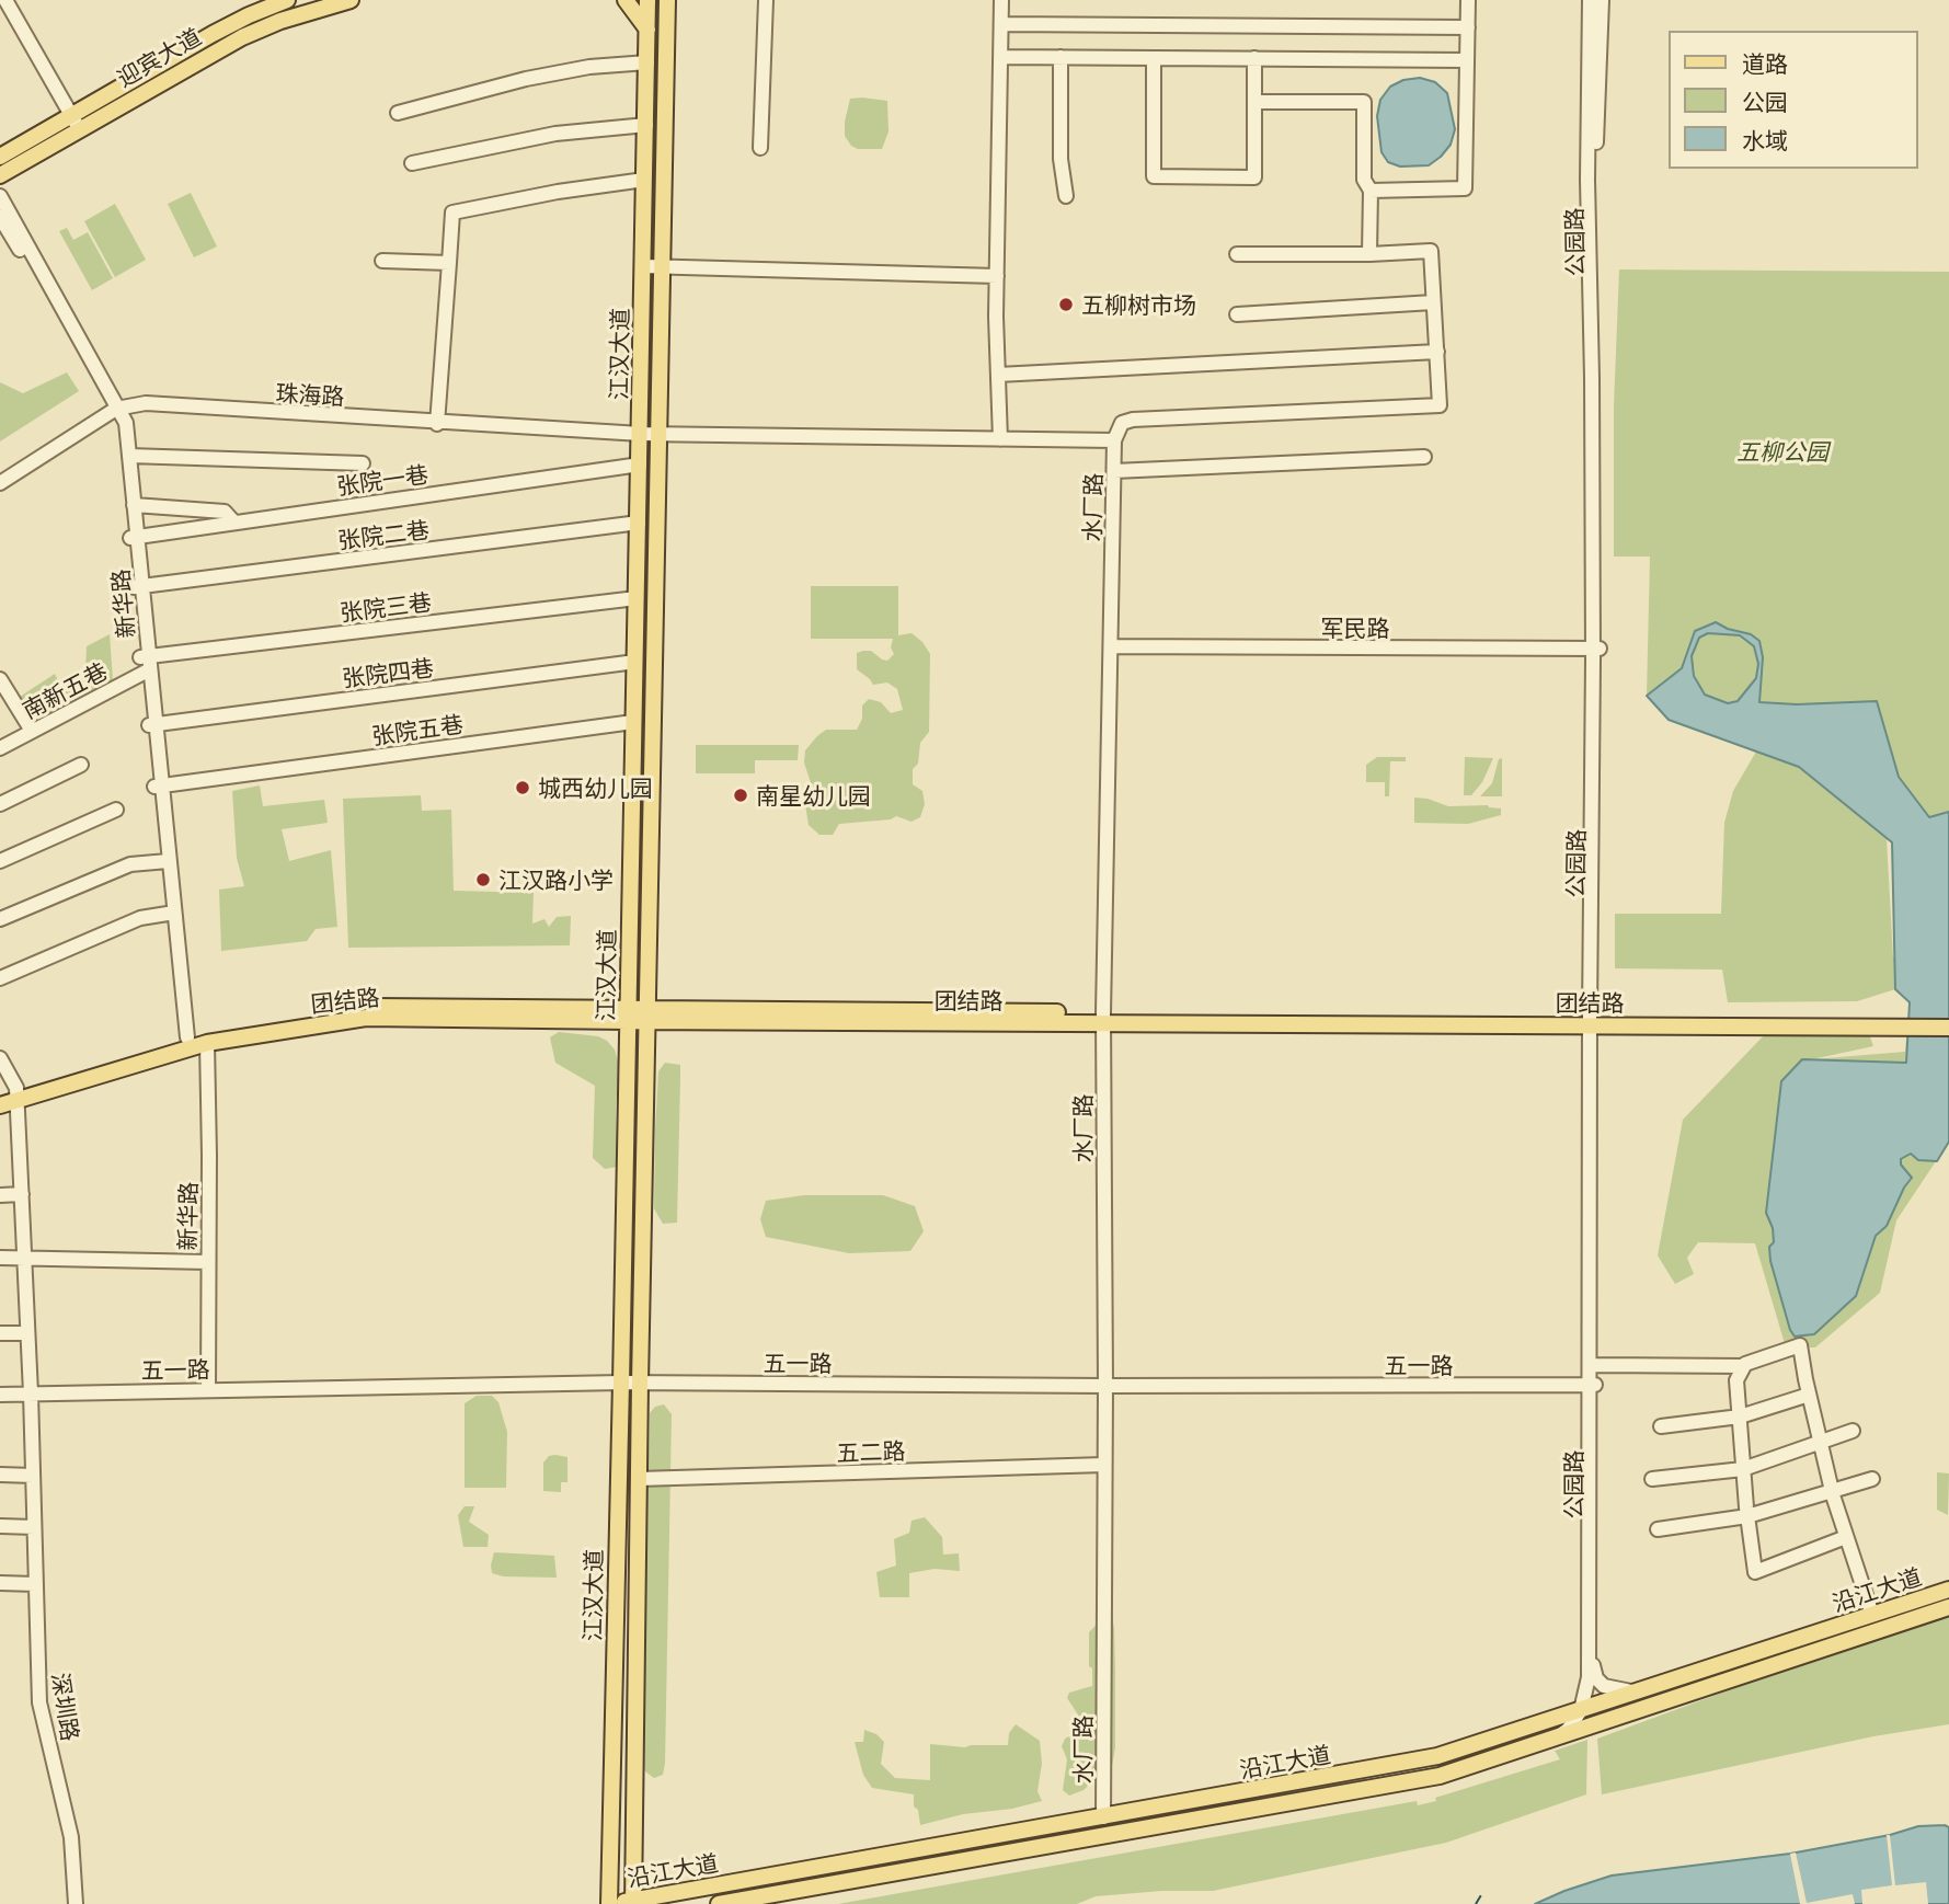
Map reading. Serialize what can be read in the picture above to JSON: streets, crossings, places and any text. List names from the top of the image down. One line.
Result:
{"streets":{"main road":["迎宾大道","江汉大道","团结路","沿江大道"],"street":["公园路","珠海路","张院一巷","水厂路","张院二巷","新华路","张院三巷","军民路","张院四巷","南新五巷","张院五巷","五一路","五二路","深圳路"]},"crossings":[["公园路","军民路"],["公园路","团结路"],["公园路","五一路"],["公园路","沿江大道"],["江汉大道","珠海路"],["江汉大道","张院一巷"],["江汉大道","张院二巷"],["江汉大道","张院三巷"],["江汉大道","张院四巷"],["江汉大道","张院五巷"],["江汉大道","团结路"],["江汉大道","五一路"],["江汉大道","五二路"],["江汉大道","沿江大道"],["珠海路","水厂路"],["珠海路","新华路"],["张院一巷","新华路"],["水厂路","军民路"],["水厂路","团结路"],["水厂路","五一路"],["水厂路","五二路"],["水厂路","沿江大道"],["张院二巷","新华路"],["新华路","张院三巷"],["新华路","张院四巷"],["新华路","南新五巷"],["新华路","张院五巷"],["新华路","团结路"],["新华路","五一路"],["张院三巷","南新五巷"],["团结路","深圳路"],["五一路","深圳路"]],"parks":["五柳公园"],"places":["五柳树市场","城西幼儿园","南星幼儿园","江汉路小学"],"legend":["道路","公园","水域"]}
